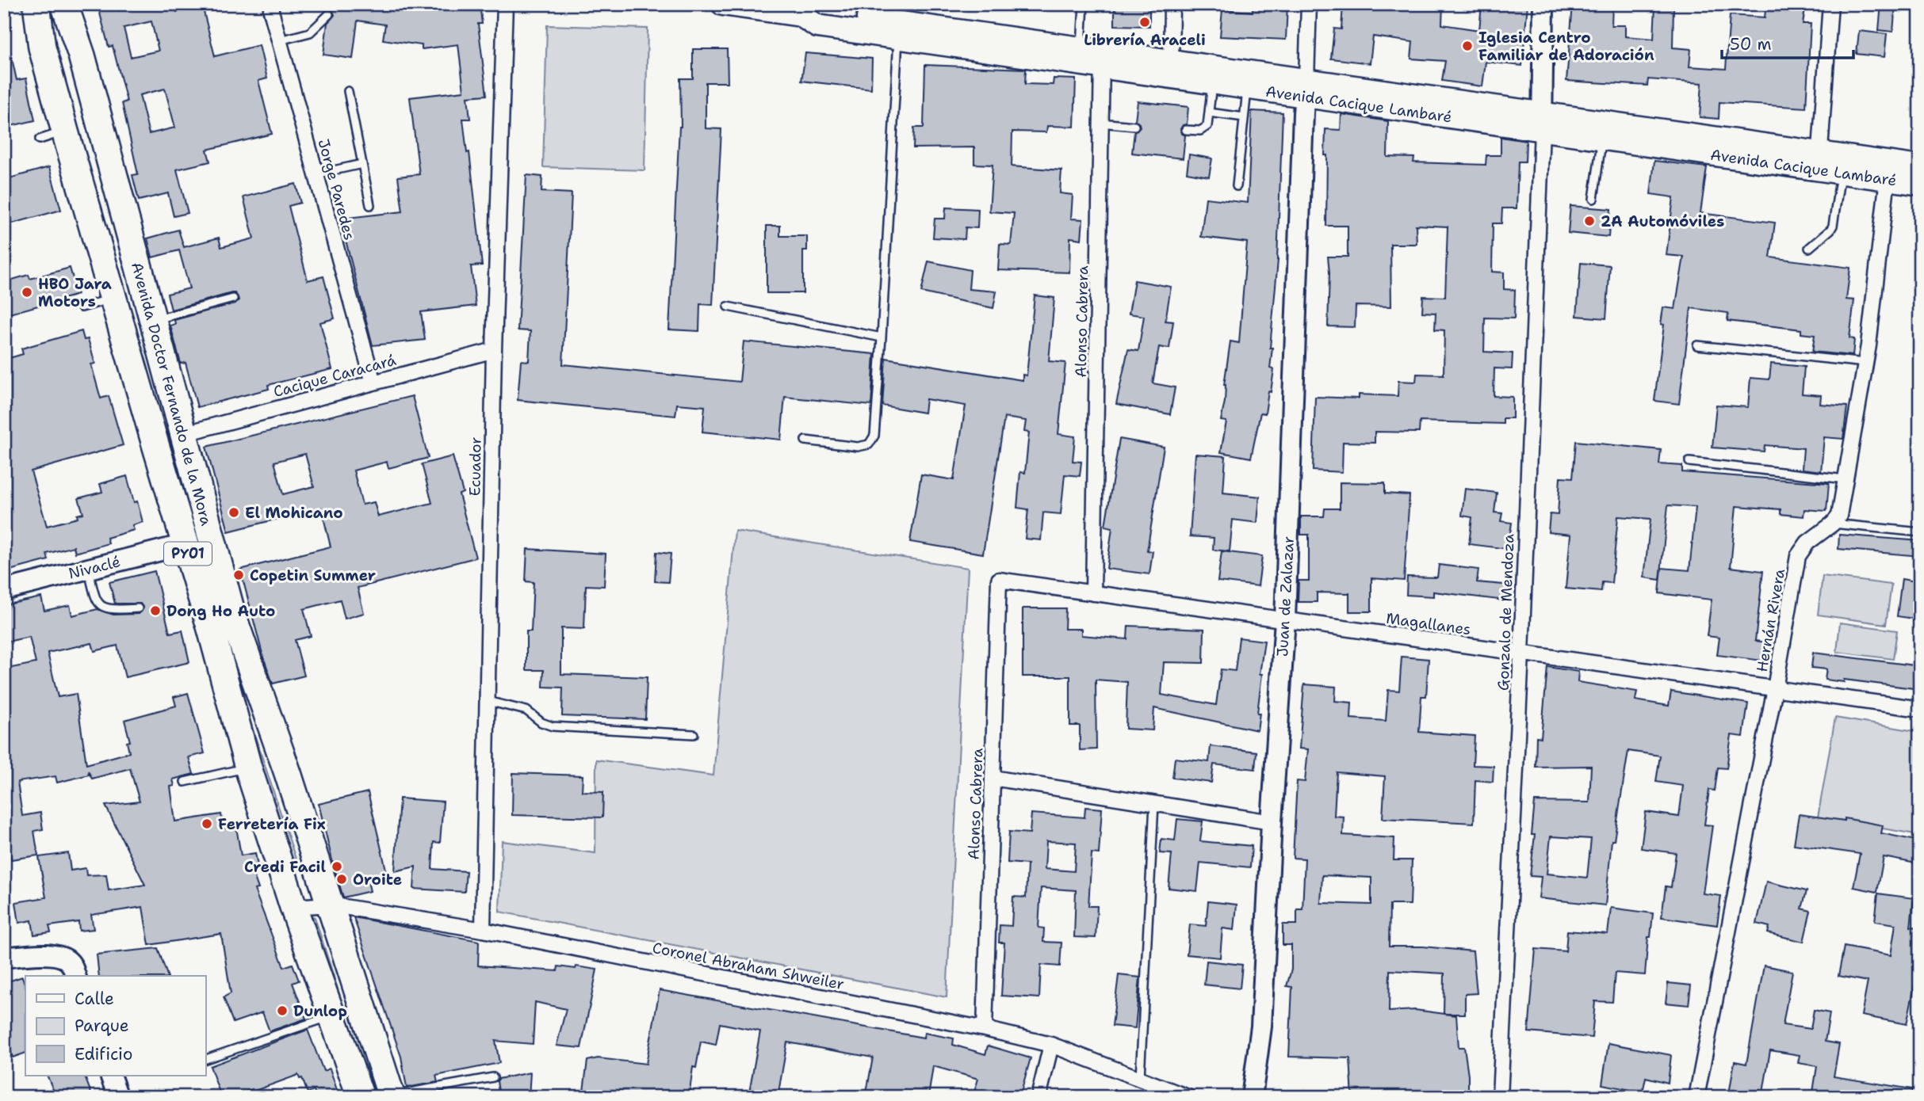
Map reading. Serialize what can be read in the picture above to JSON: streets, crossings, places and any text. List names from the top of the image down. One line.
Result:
{"streets":{"highway":["Avenida Doctor Fernando de la Mora","PY01"],"main road":["Avenida Cacique Lambaré"],"street":["Jorge Paredes","Alonso Cabrera","Cacique Caracará","Ecuador","Nivaclé","Juan de Zalazar","Gonzalo de Mendoza","Hernán Rivera","Magallanes","Coronel Abraham Shweiler"]},"crossings":[["Avenida Cacique Lambaré","Alonso Cabrera"],["Avenida Cacique Lambaré","Juan de Zalazar"],["Avenida Cacique Lambaré","Gonzalo de Mendoza"],["Jorge Paredes","Cacique Caracará"],["Alonso Cabrera","Magallanes"],["Alonso Cabrera","Coronel Abraham Shweiler"],["Cacique Caracará","Avenida Doctor Fernando de la Mora"],["Cacique Caracará","Ecuador"],["Avenida Doctor Fernando de la Mora","Nivaclé"],["Avenida Doctor Fernando de la Mora","Coronel Abraham Shweiler"],["Ecuador","Coronel Abraham Shweiler"],["Juan de Zalazar","Magallanes"],["Gonzalo de Mendoza","Magallanes"],["Hernán Rivera","Magallanes"]],"places":["Librería Araceli","Iglesia Centro Familiar de Adoración","2A Automóviles","HBO Jara Motors","El Mohicano","Copetin Summer","Dong Ho Auto","Ferretería Fix","Credi Facil","Oroite","Dunlop"],"legend":["Calle","Parque","Edificio"],"scale_bar":"50 m"}
